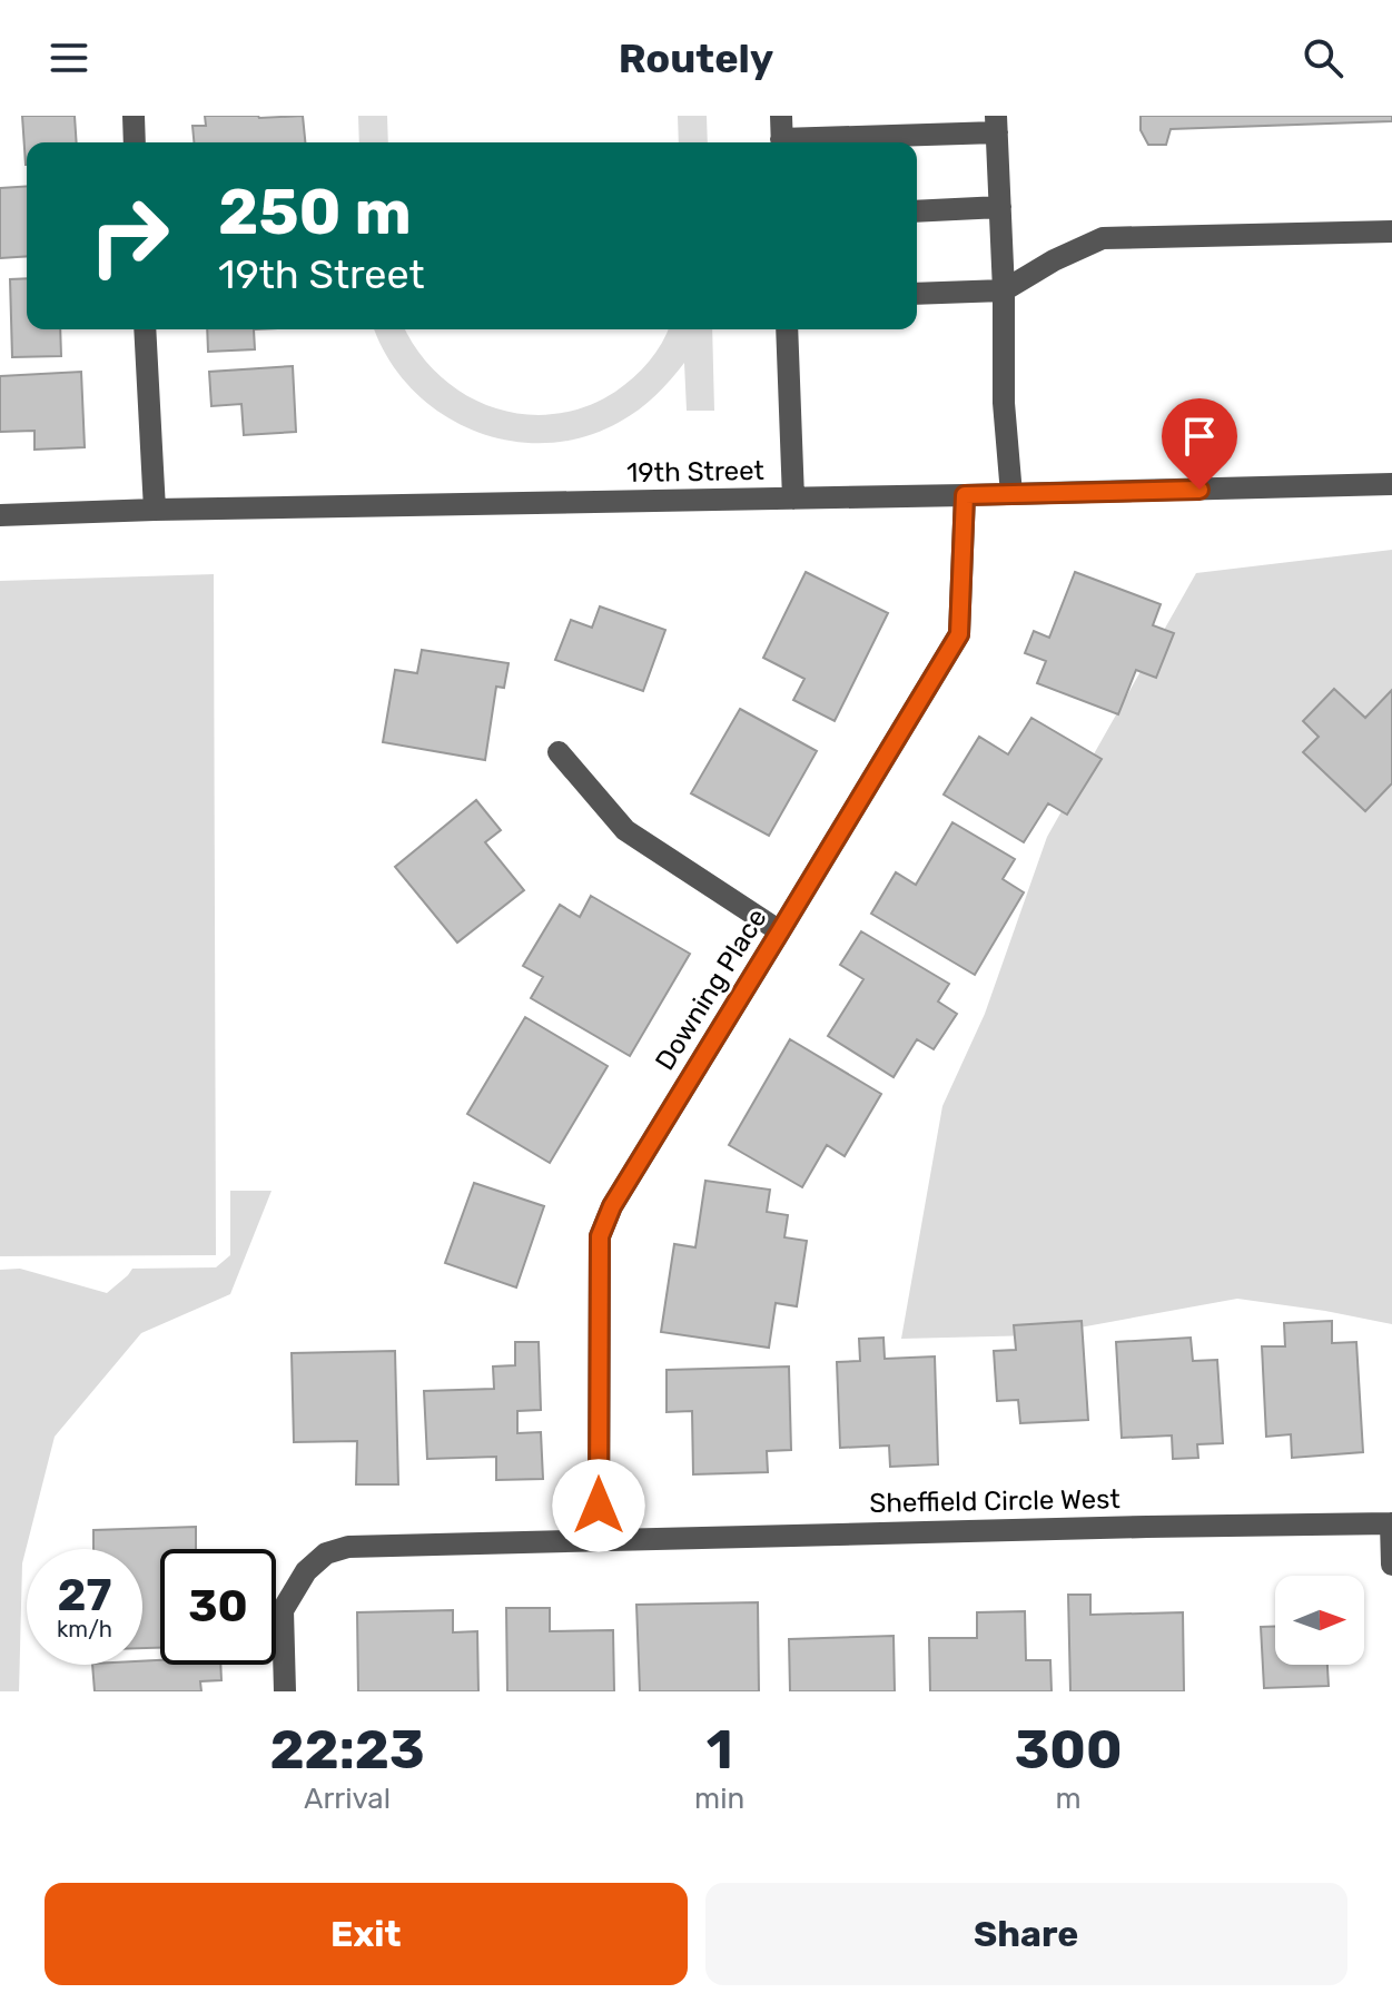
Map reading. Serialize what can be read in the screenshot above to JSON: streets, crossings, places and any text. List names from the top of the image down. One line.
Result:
{"streets":{"street":["19th Street","Downing Place","Sheffield Circle West"]},"crossings":[["19th Street","Downing Place"],["Downing Place","Sheffield Circle West"]],"north":"right","page":{"header":"Routely","turn":["250 m","19th Street"],"speed":"27 km/h","limit":"30","eta":["22:23","Arrival","1","min","300","m"],"buttons":["Exit","Share"]}}
